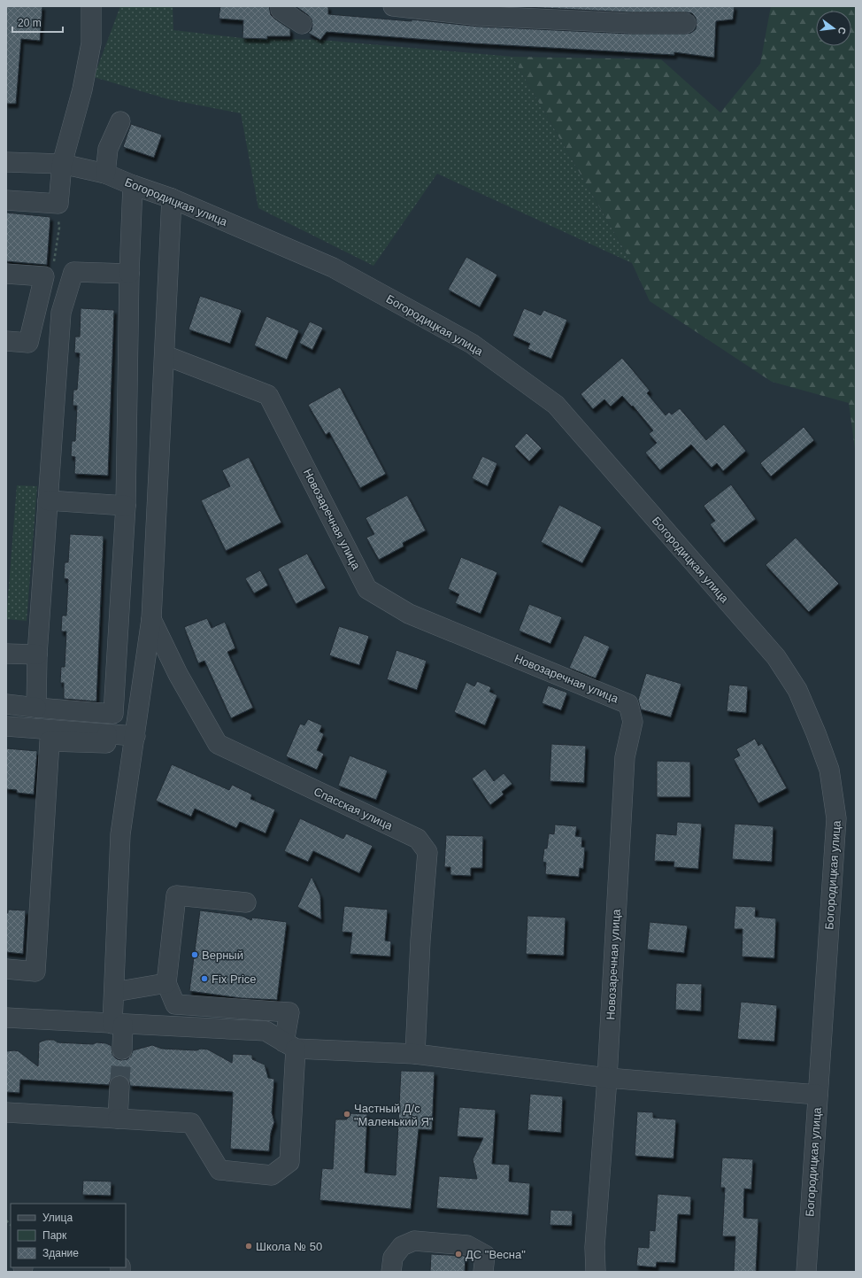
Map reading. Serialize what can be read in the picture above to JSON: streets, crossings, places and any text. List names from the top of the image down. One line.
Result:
{"streets":{"street":["Богородицкая улица","Новозаречная улица","Спасская улица"]},"places":["Верный","Fix Price","Частный Д/с \"Маленький Я\"","Школа № 50","ДС \"Весна\""],"legend":["Улица","Парк","Здание"],"scale_bar":"20 m","north":"right"}
